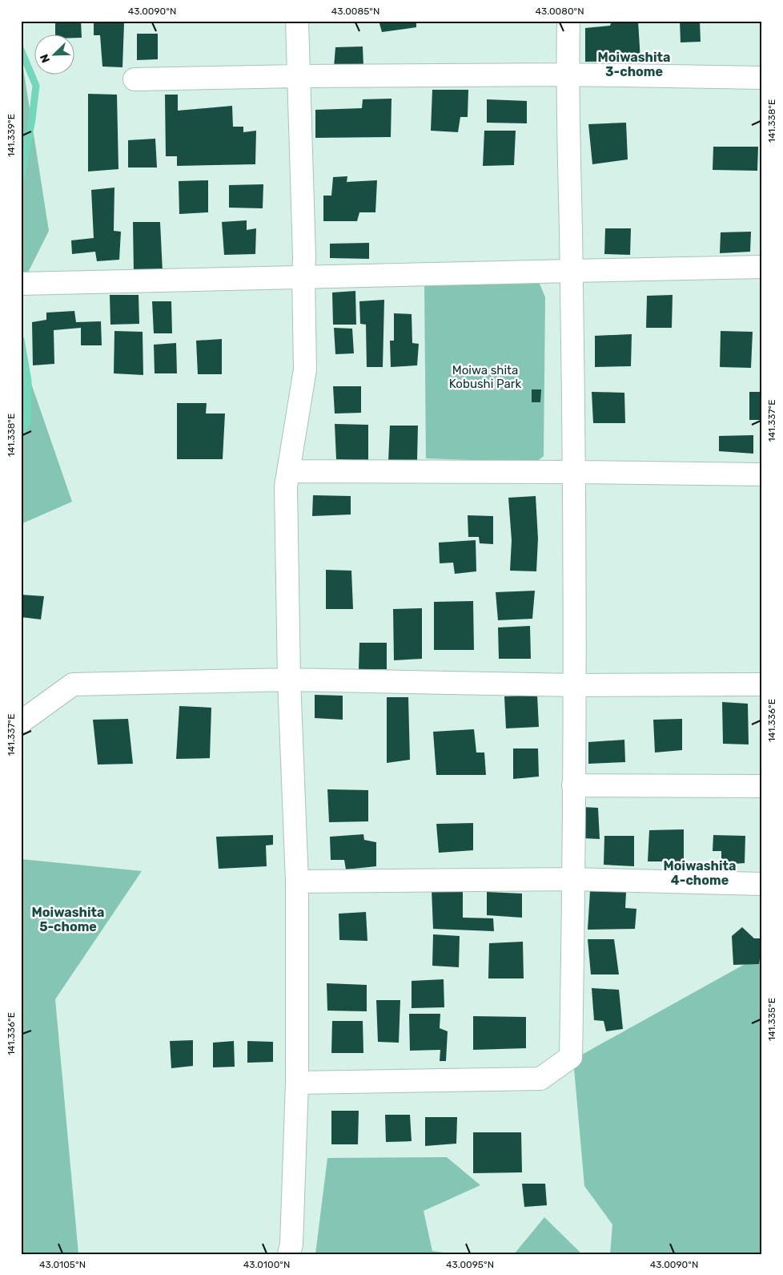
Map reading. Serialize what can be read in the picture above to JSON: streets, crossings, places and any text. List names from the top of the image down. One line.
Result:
{"districts":["Moiwashita 3-chome","Moiwashita 4-chome","Moiwashita 5-chome"],"parks":["Moiwa shita Kobushi Park"],"north":"bottom left","coordinates":["43.0090°N","43.0085°N","43.0080°N","141.338°E","141.339°E","141.337°E","141.336°E","141.335°E","43.0105°N","43.0100°N","43.0095°N"]}
